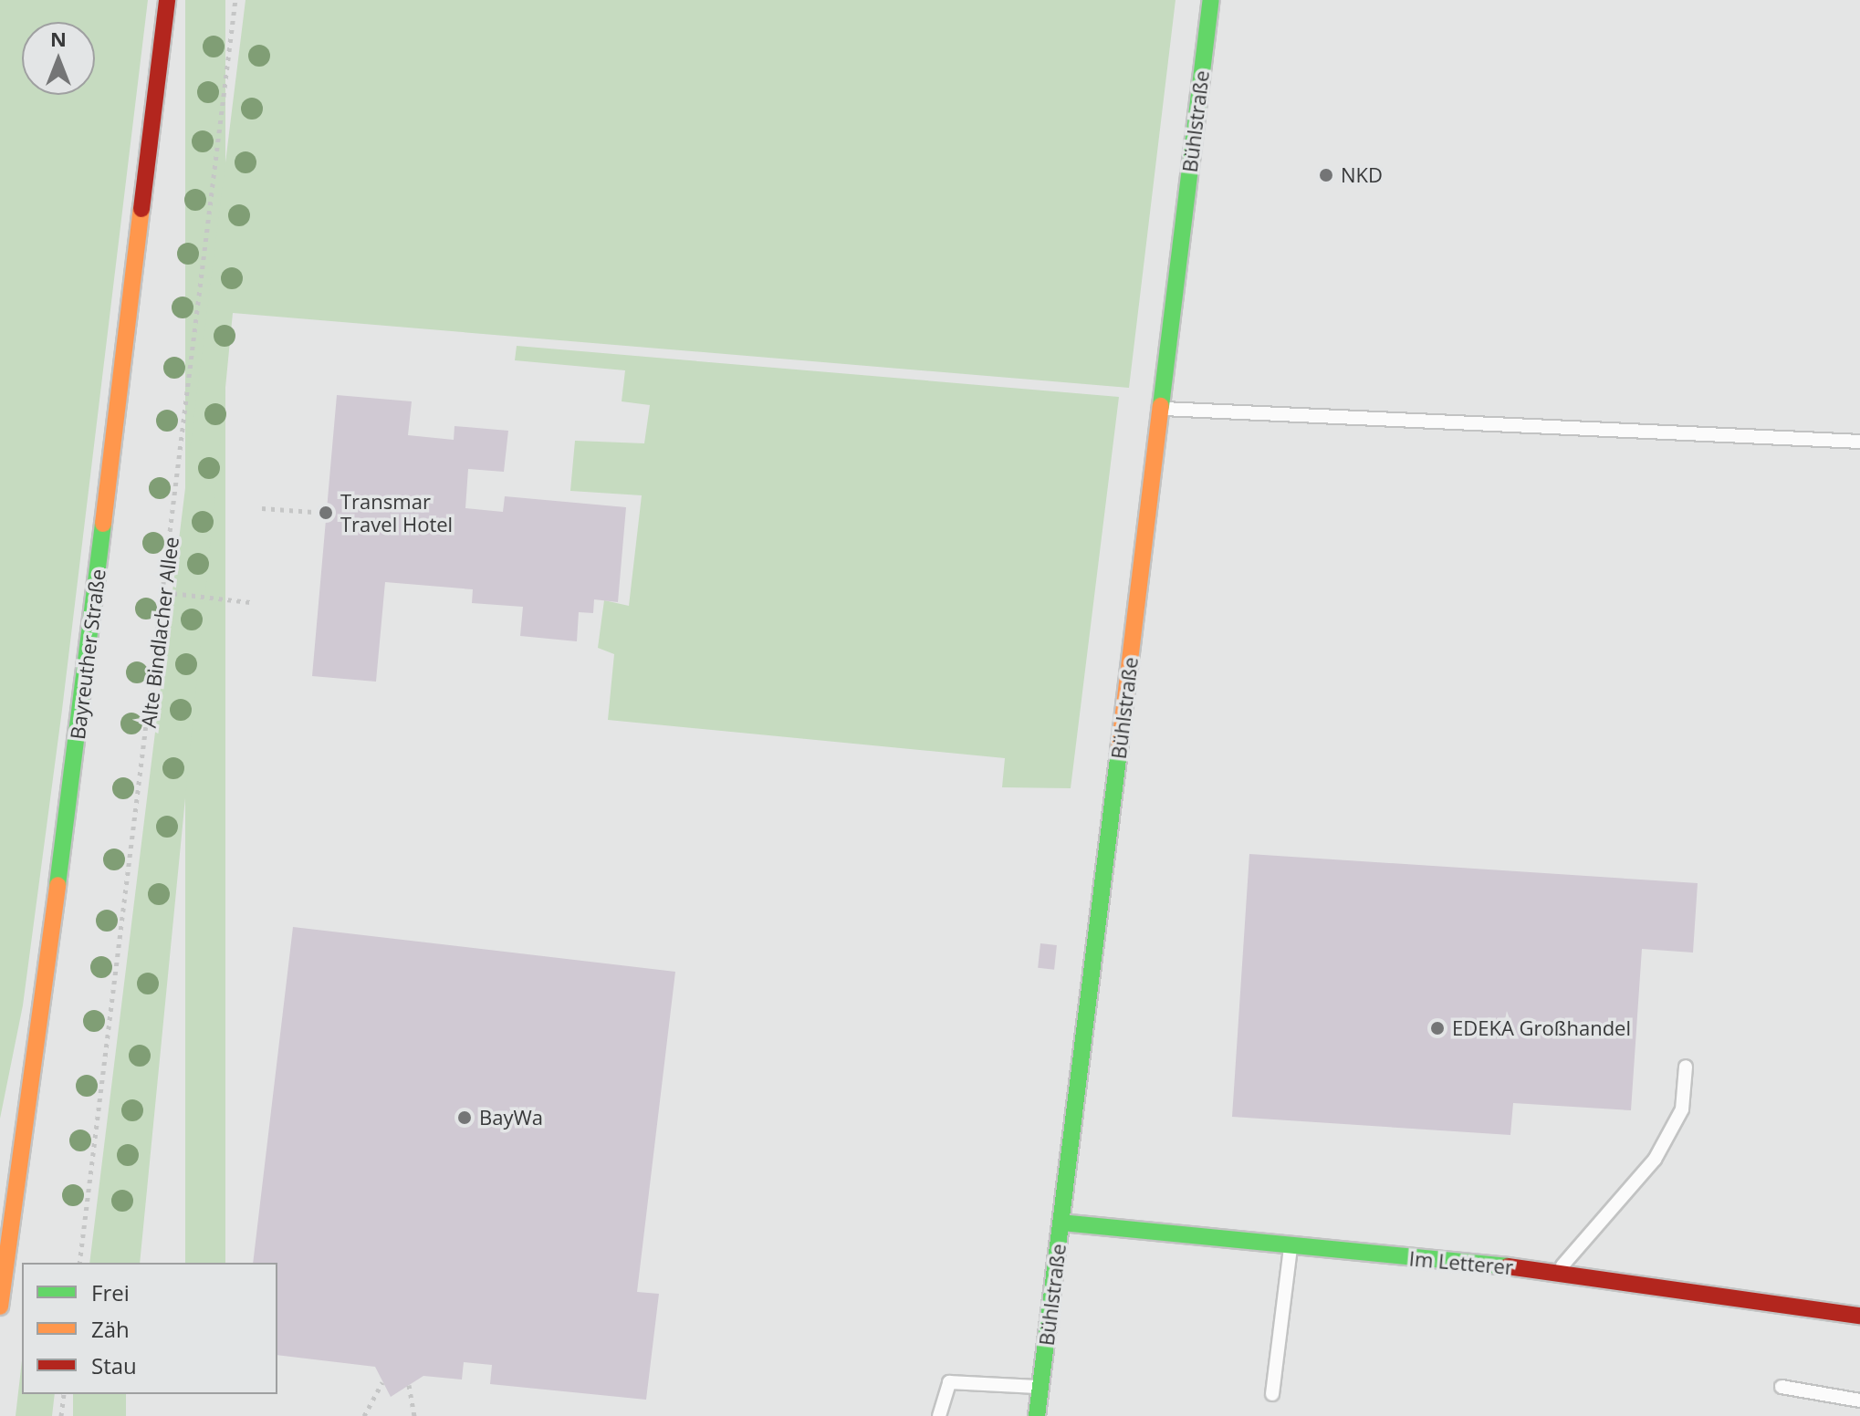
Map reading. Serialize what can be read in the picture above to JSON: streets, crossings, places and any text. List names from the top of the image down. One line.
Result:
{"streets":{"street":["Bühlstraße","Bayreuther Straße","Im Letterer"],"path":["Alte Bindlacher Allee"]},"crossings":[["Bühlstraße","Im Letterer"]],"places":["NKD","Transmar Travel Hotel","EDEKA Großhandel","BayWa"],"legend":["Frei","Zäh","Stau"],"north":"top"}
